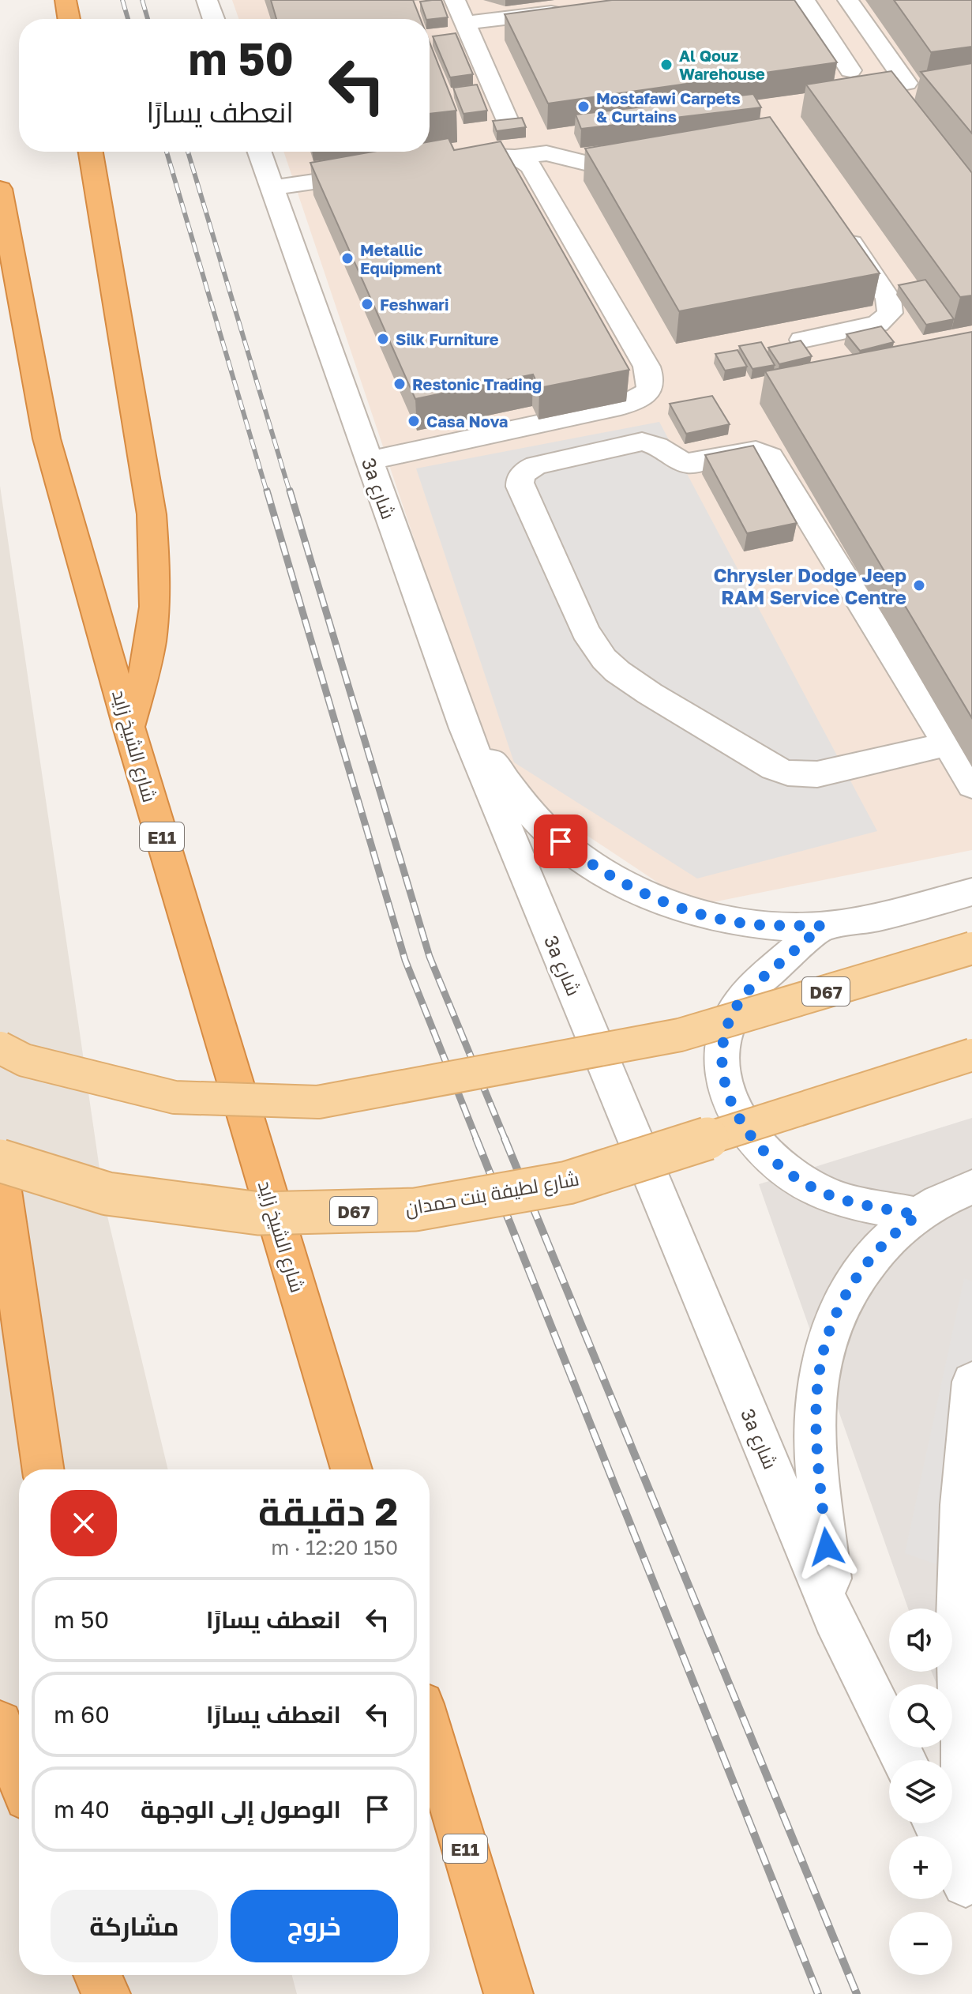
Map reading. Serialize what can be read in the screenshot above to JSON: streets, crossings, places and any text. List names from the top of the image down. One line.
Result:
{"streets":{"highway":["شارع الشيخ زايد","E11"],"main road":["D67","شارع لطيفة بنت حمدان"],"street":["3a شارع"]},"places":["Al Qouz Warehouse","Mostafawi Carpets & Curtains","Metallic Equipment","Feshwari","Silk Furniture","Restonic Trading","Casa Nova","Chrysler Dodge Jeep RAM Service Centre"],"page":{"turn":["50 m","انعطف يسارًا"],"heading":["2 دقيقة","150 m · 12:20"],"list":[{"name":"انعطف يسارًا","value":"50 m"},{"name":"انعطف يسارًا","value":"60 m"},{"name":"الوصول إلى الوجهة","value":"40 m"}],"map_buttons":["+","−"],"buttons":["خروج","مشاركة"]}}
